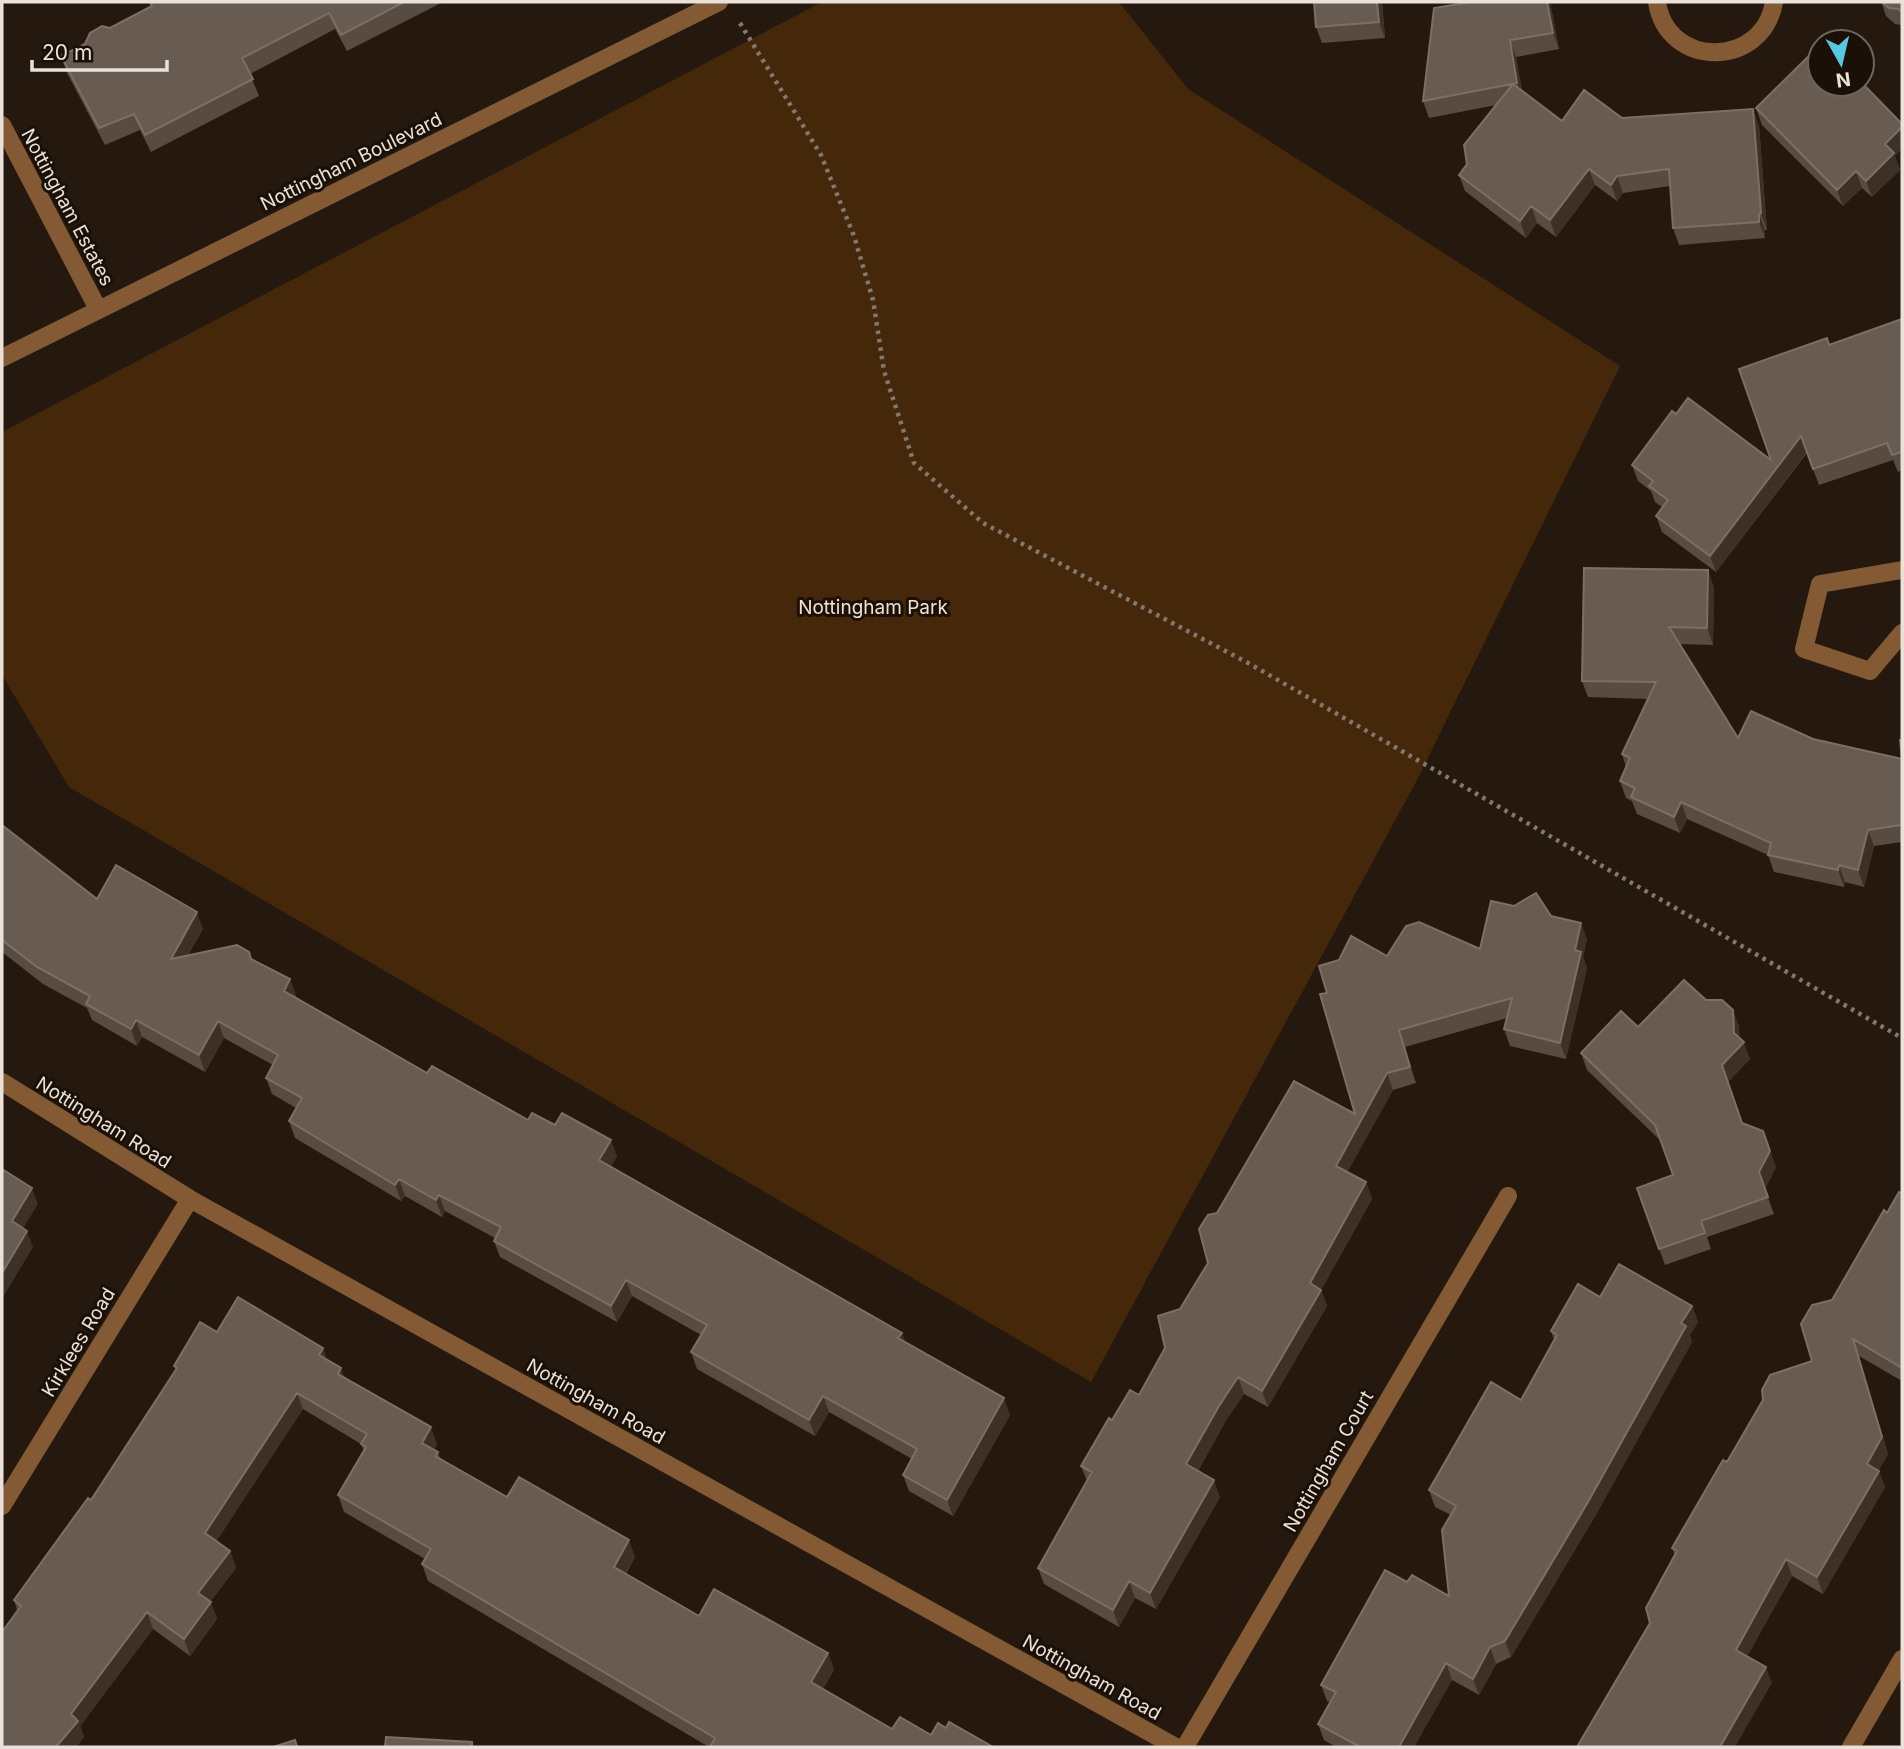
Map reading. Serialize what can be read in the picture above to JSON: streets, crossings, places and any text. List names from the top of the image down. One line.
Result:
{"streets":{"street":["Nottingham Boulevard","Nottingham Estates","Nottingham Road","Kirklees Road","Nottingham Court"]},"crossings":[["Nottingham Boulevard","Nottingham Estates"],["Nottingham Road","Kirklees Road"]],"parks":["Nottingham Park"],"scale_bar":"20 m","north":"bottom"}
